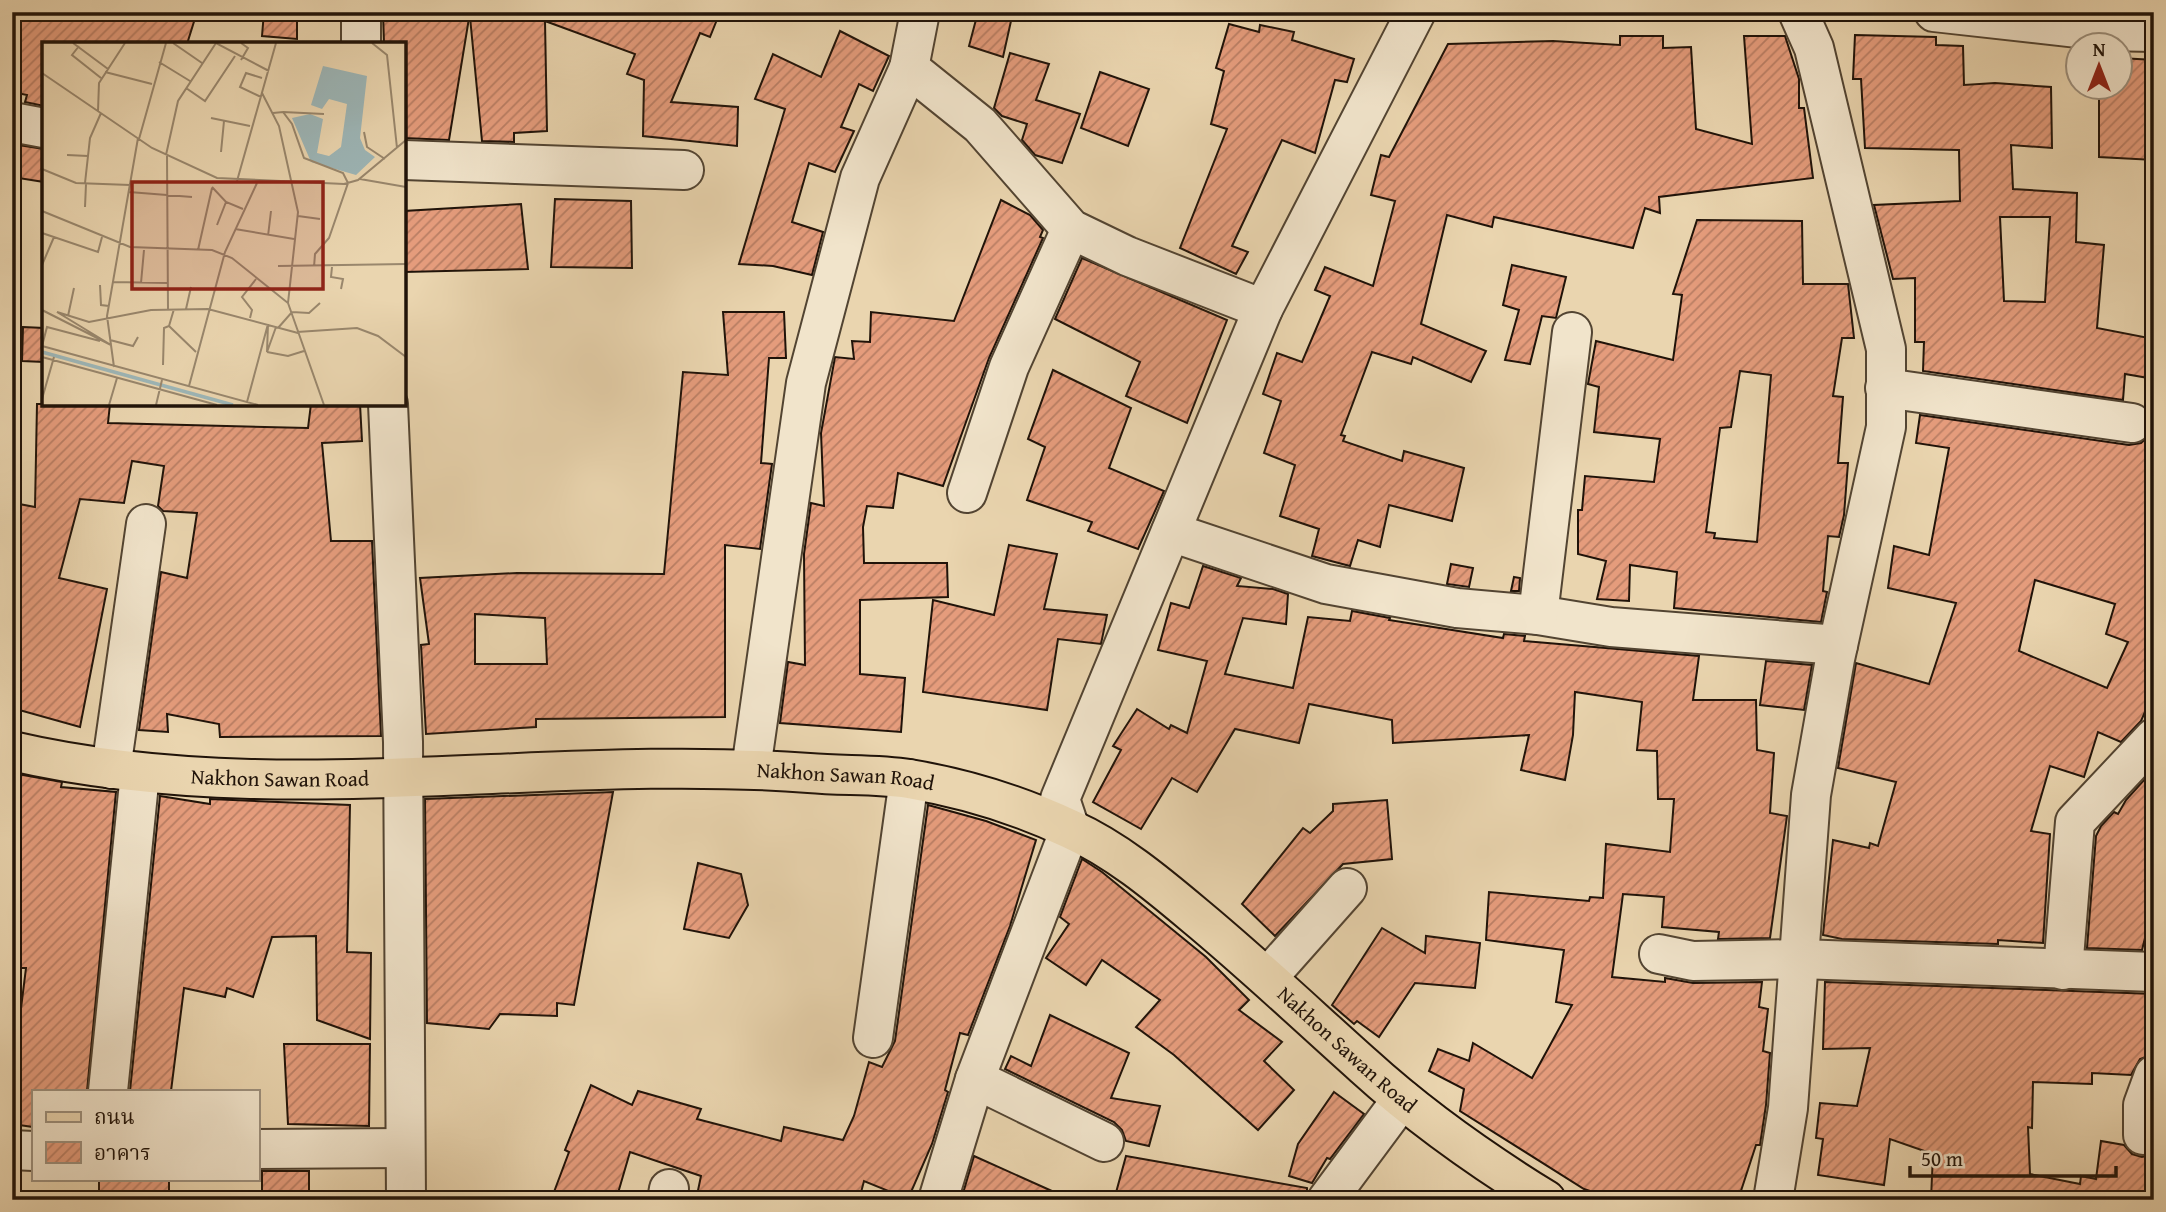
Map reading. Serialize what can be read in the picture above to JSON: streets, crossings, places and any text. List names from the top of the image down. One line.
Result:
{"streets":{"main road":["Nakhon Sawan Road"]},"legend":["ถนน","อาคาร"],"scale_bar":"50 m","north":"top"}
